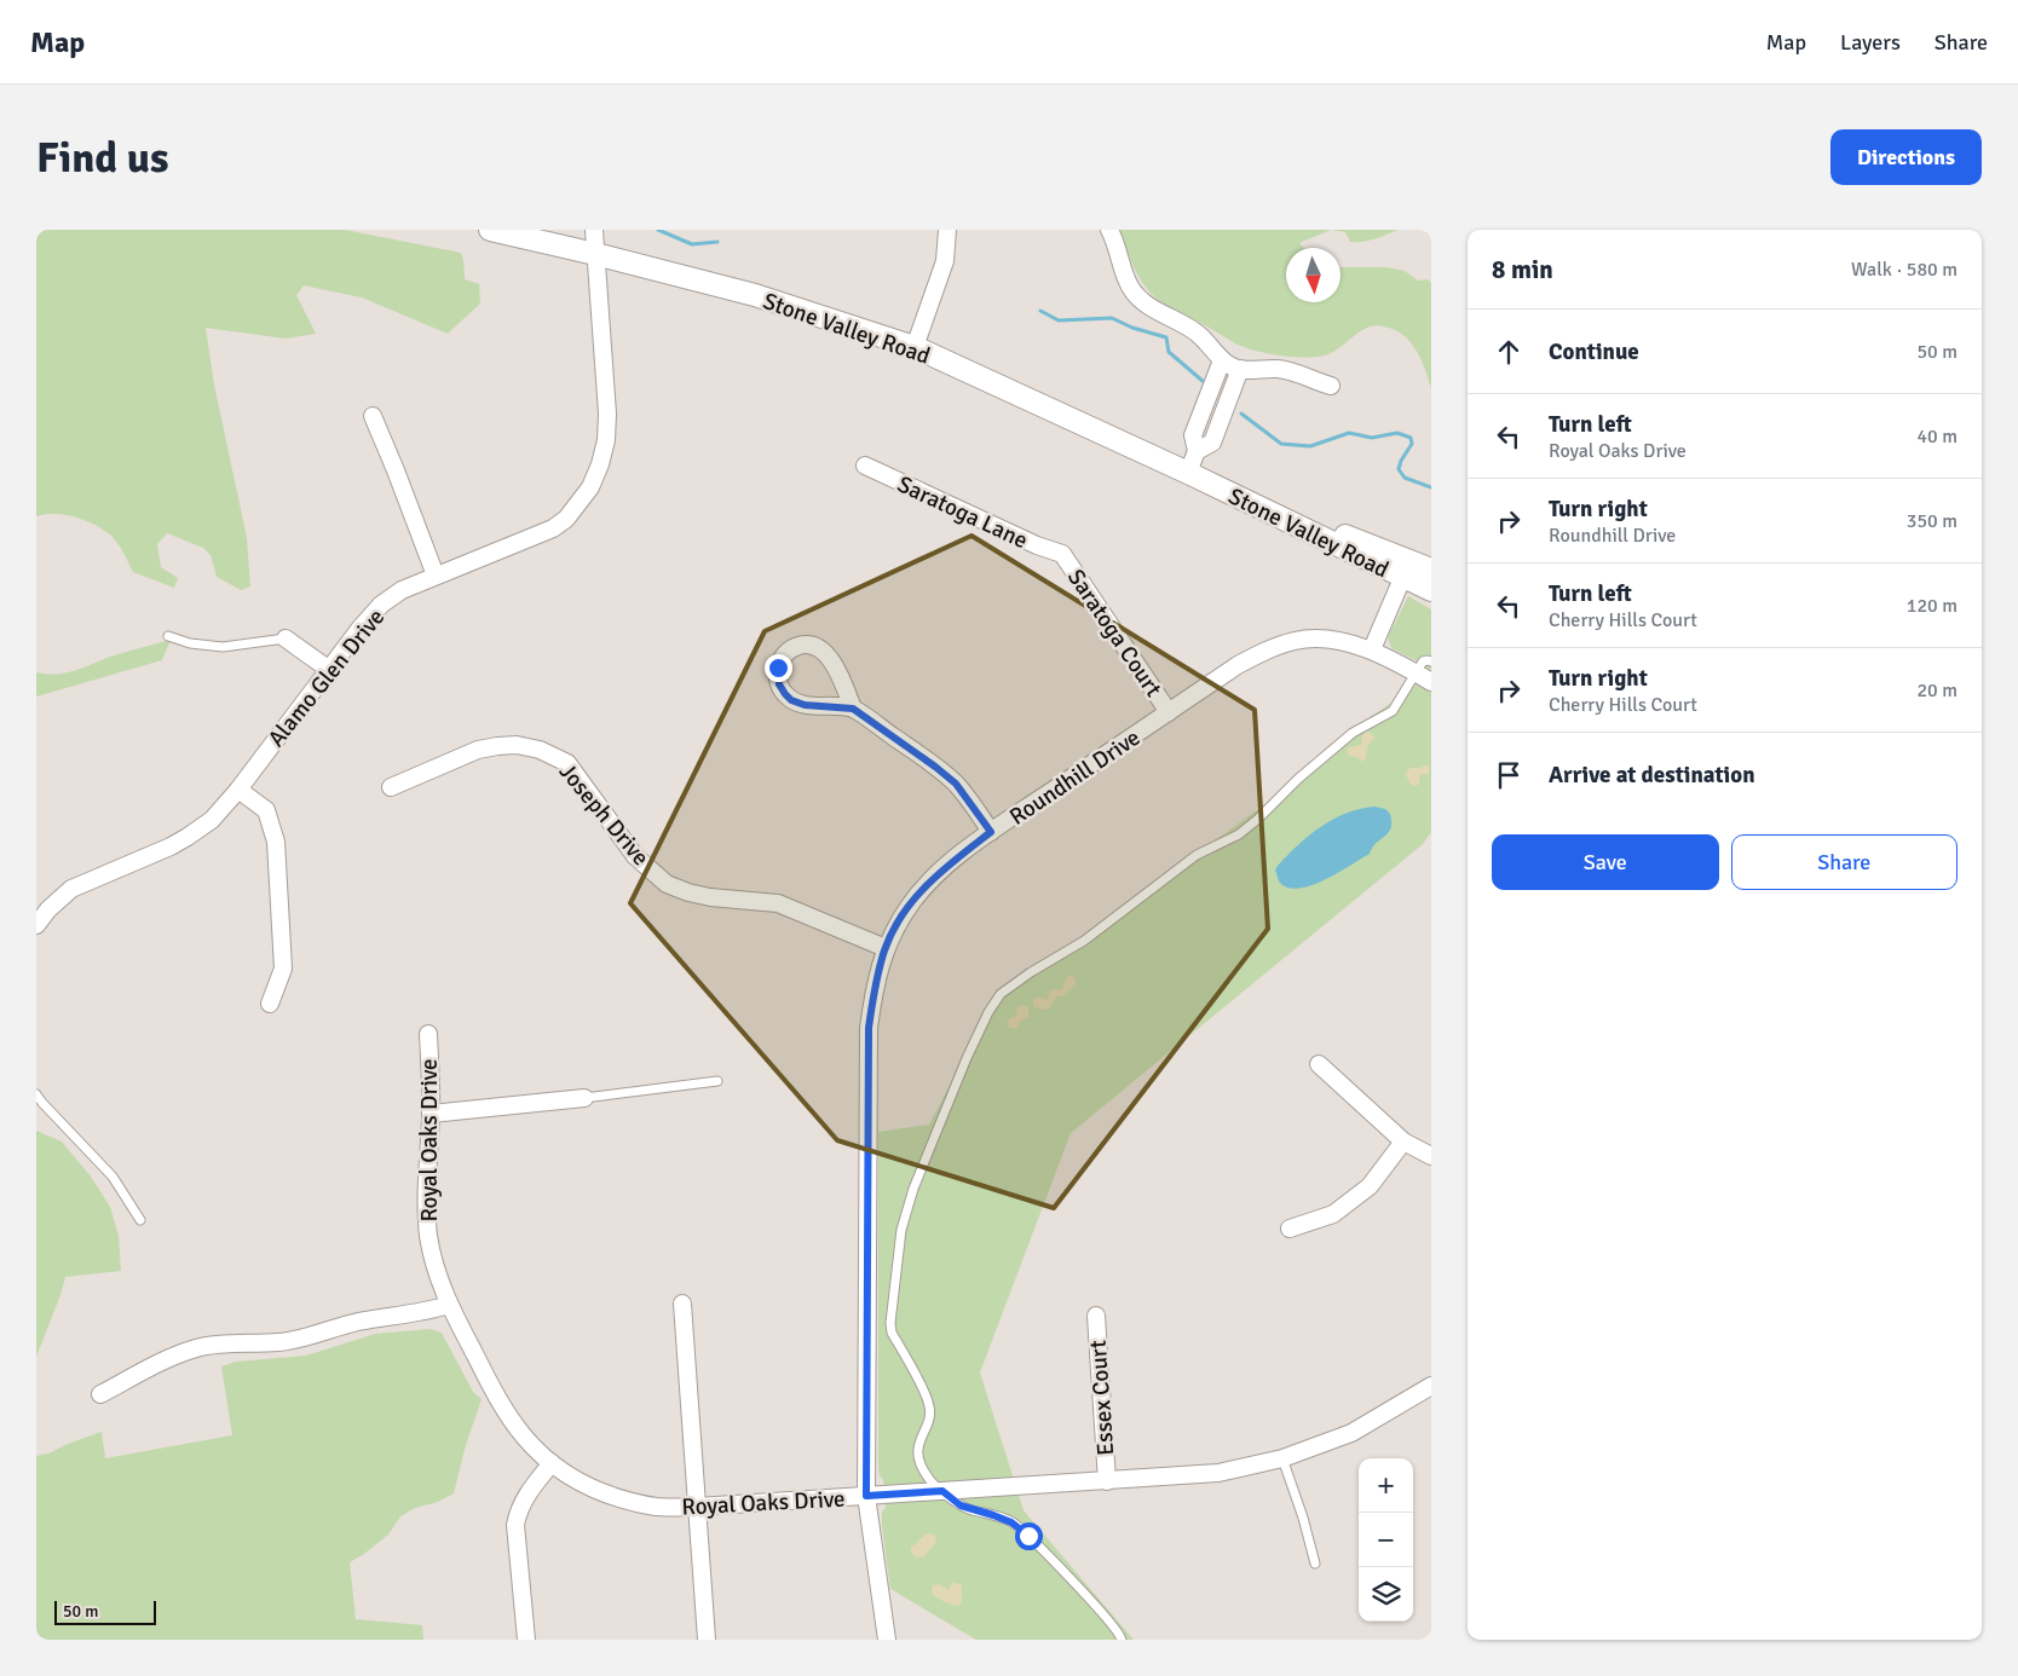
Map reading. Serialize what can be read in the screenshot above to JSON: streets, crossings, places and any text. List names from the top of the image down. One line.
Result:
{"streets":{"street":["Stone Valley Road","Saratoga Lane","Saratoga Court","Alamo Glen Drive","Roundhill Drive","Joseph Drive","Royal Oaks Drive","Essex Court"]},"crossings":[["Stone Valley Road","Alamo Glen Drive"],["Saratoga Lane","Saratoga Court"],["Saratoga Court","Roundhill Drive"],["Roundhill Drive","Joseph Drive"],["Roundhill Drive","Royal Oaks Drive"],["Royal Oaks Drive","Essex Court"]],"scale_bar":"50 m","north":"bottom","page":{"header":"Map","nav":["Map","Layers","Share"],"buttons":["Directions",["Save","Share"]],"title":"Find us","heading":["8 min","Walk · 580 m"],"list":[["Continue","50 m"],["Turn left","Royal Oaks Drive","40 m"],["Turn right","Roundhill Drive","350 m"],["Turn left","Cherry Hills Court","120 m"],["Turn right","Cherry Hills Court","20 m"],"Arrive at destination"],"map_buttons":["+","−"],"scale":"50 m"}}
